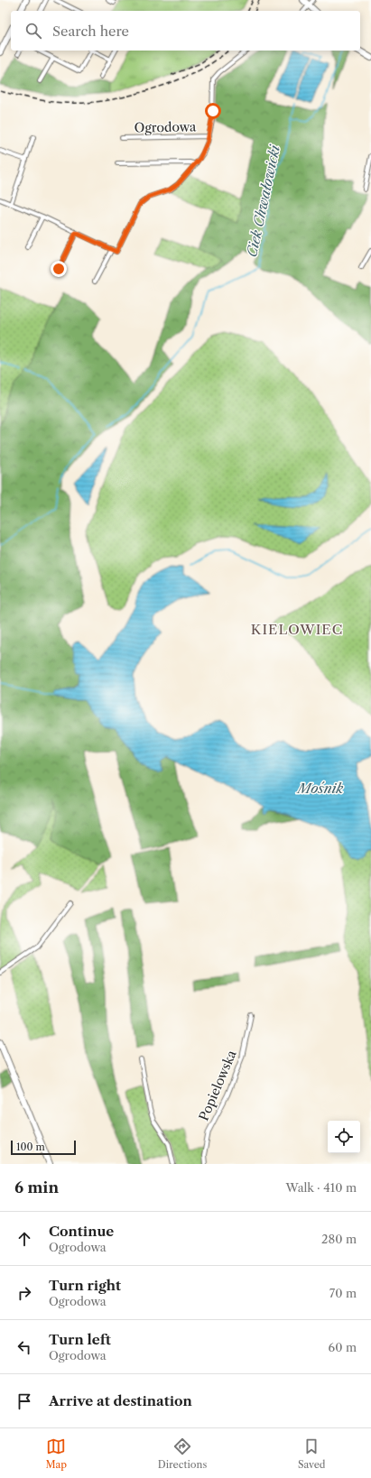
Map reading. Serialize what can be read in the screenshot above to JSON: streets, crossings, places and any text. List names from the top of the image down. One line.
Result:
{"streets":{"street":["Ogrodowa","Popielowska"]},"districts":["KIELOWIEC"],"water":["Ciek Chwałowicki","Mośnik"],"scale_bar":"100 m","page":{"search":"Search here","scale":"100 m","heading":["6 min","Walk · 410 m"],"list":[["Continue","Ogrodowa","280 m"],["Turn right","Ogrodowa","70 m"],["Turn left","Ogrodowa","60 m"],"Arrive at destination"],"nav":["Map","Directions","Saved"]}}
